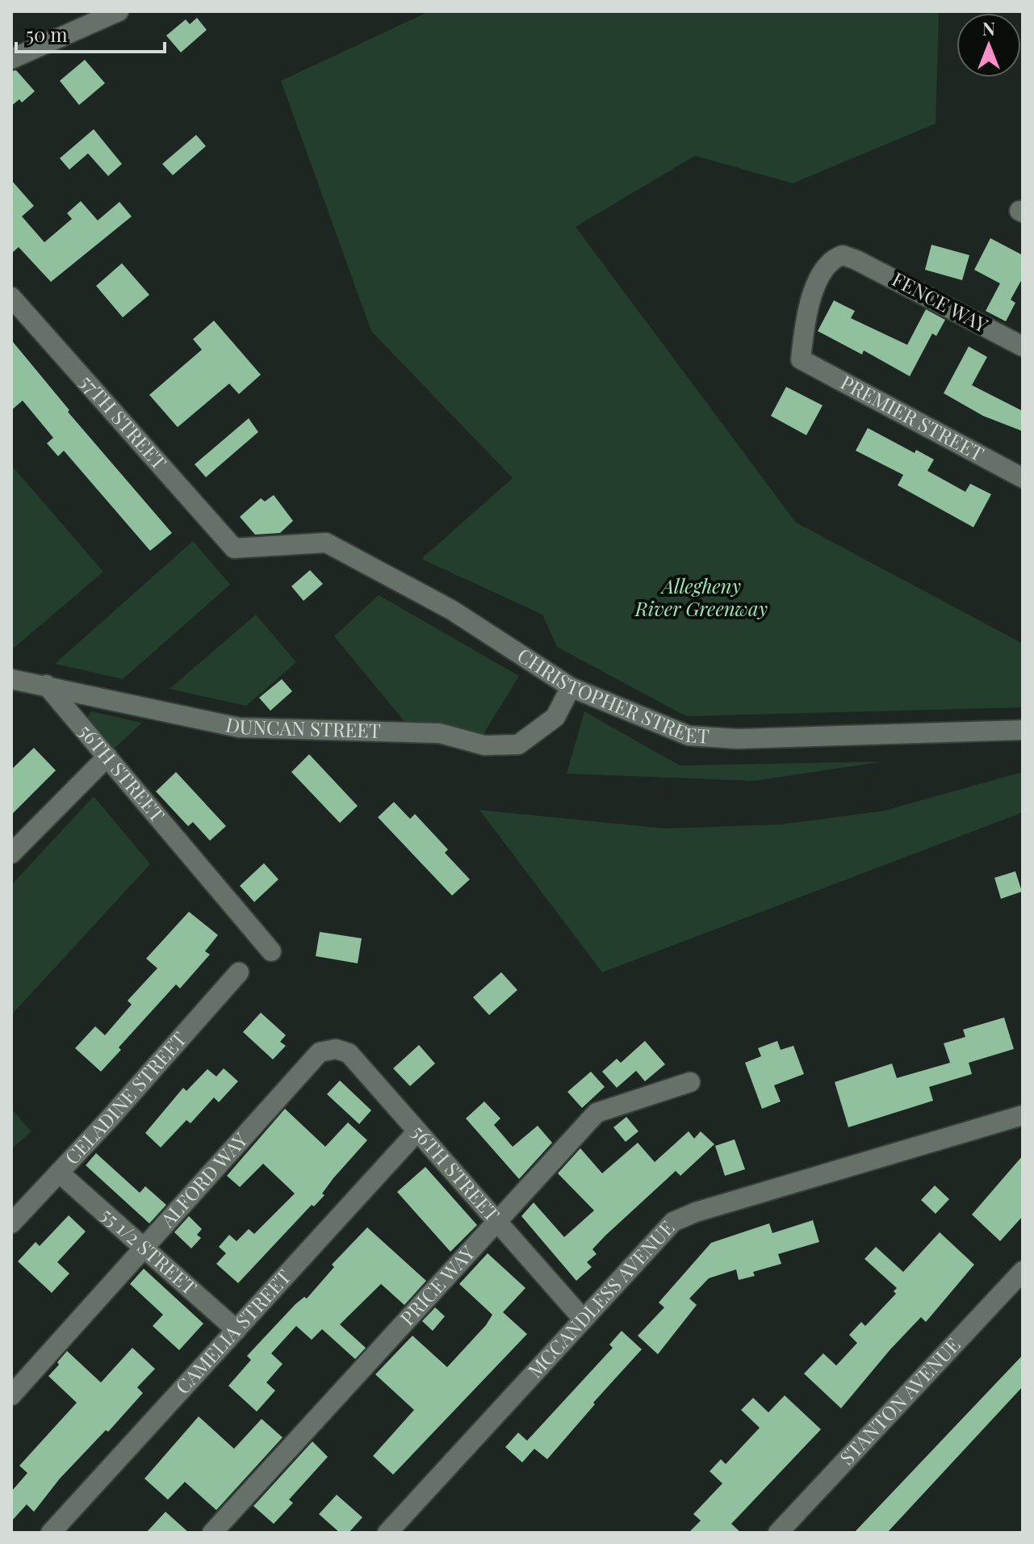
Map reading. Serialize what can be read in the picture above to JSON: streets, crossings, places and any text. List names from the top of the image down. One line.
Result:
{"streets":{"street":["FENCE WAY","PREMIER STREET","57TH STREET","CHRISTOPHER STREET","DUNCAN STREET","56TH STREET","CELADINE STREET","ALFORD WAY","55 1/2 STREET","PRICE WAY","MCCANDLESS AVENUE","CAMELIA STREET","STANTON AVENUE"]},"crossings":[["FENCE WAY","PREMIER STREET"],["57TH STREET","CHRISTOPHER STREET"],["CHRISTOPHER STREET","DUNCAN STREET"],["DUNCAN STREET","56TH STREET"],["56TH STREET","ALFORD WAY"],["56TH STREET","PRICE WAY"],["56TH STREET","MCCANDLESS AVENUE"],["56TH STREET","CAMELIA STREET"],["CELADINE STREET","55 1/2 STREET"],["ALFORD WAY","55 1/2 STREET"],["55 1/2 STREET","CAMELIA STREET"]],"parks":["Allegheny River Greenway"],"scale_bar":"50 m","north":"top"}
